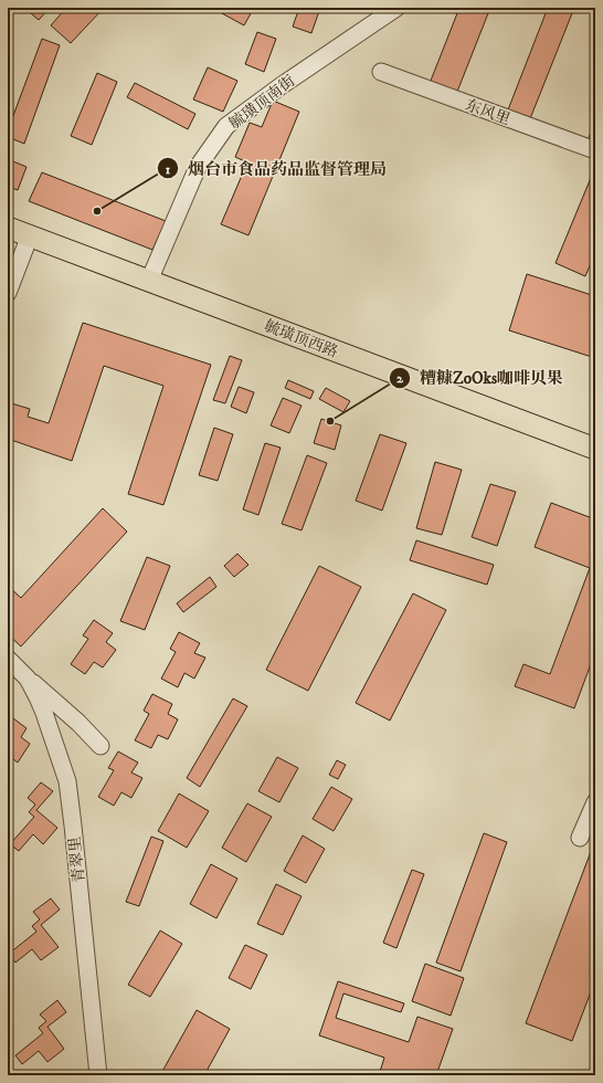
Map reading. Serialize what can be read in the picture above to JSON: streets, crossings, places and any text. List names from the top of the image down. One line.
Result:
{"streets":{"main road":["毓璜顶西路"],"street":["毓璜顶南街","东风里","青翠里"]},"crossings":[["毓璜顶南街","毓璜顶西路"]],"places":["烟台市食品药品监督管理局","糟糠ZoOks咖啡贝果"]}
